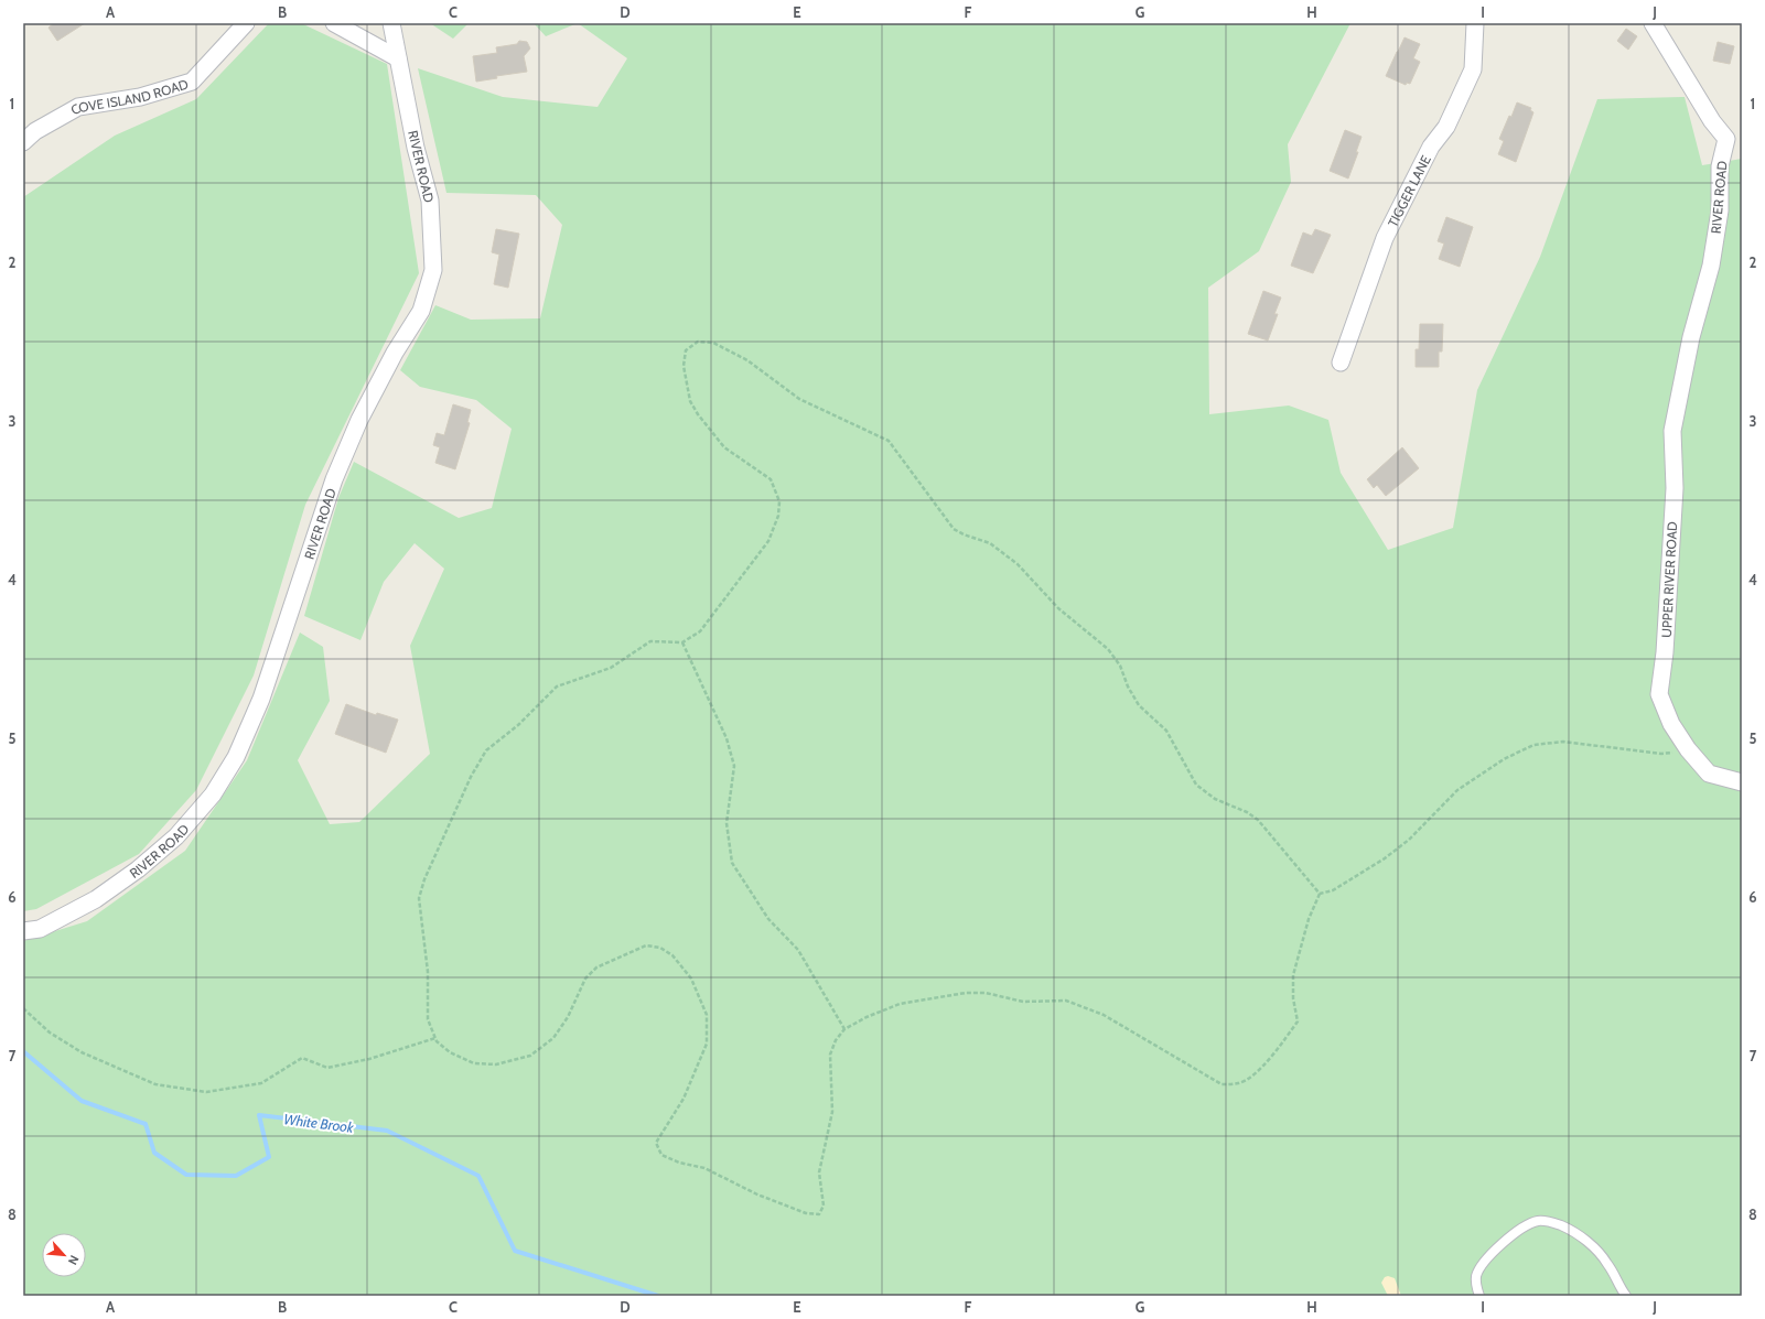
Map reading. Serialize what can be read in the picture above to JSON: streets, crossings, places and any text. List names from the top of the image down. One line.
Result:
{"streets":{"street":["COVE ISLAND ROAD","RIVER ROAD","TIGGER LANE","UPPER RIVER ROAD"]},"crossings":[["RIVER ROAD","UPPER RIVER ROAD"]],"water":["White Brook"],"north":"bottom right","grid":{"columns":["A","B","C","D","E","F","G","H","I","J"],"rows":["1","2","3","4","5","6","7","8"]}}
